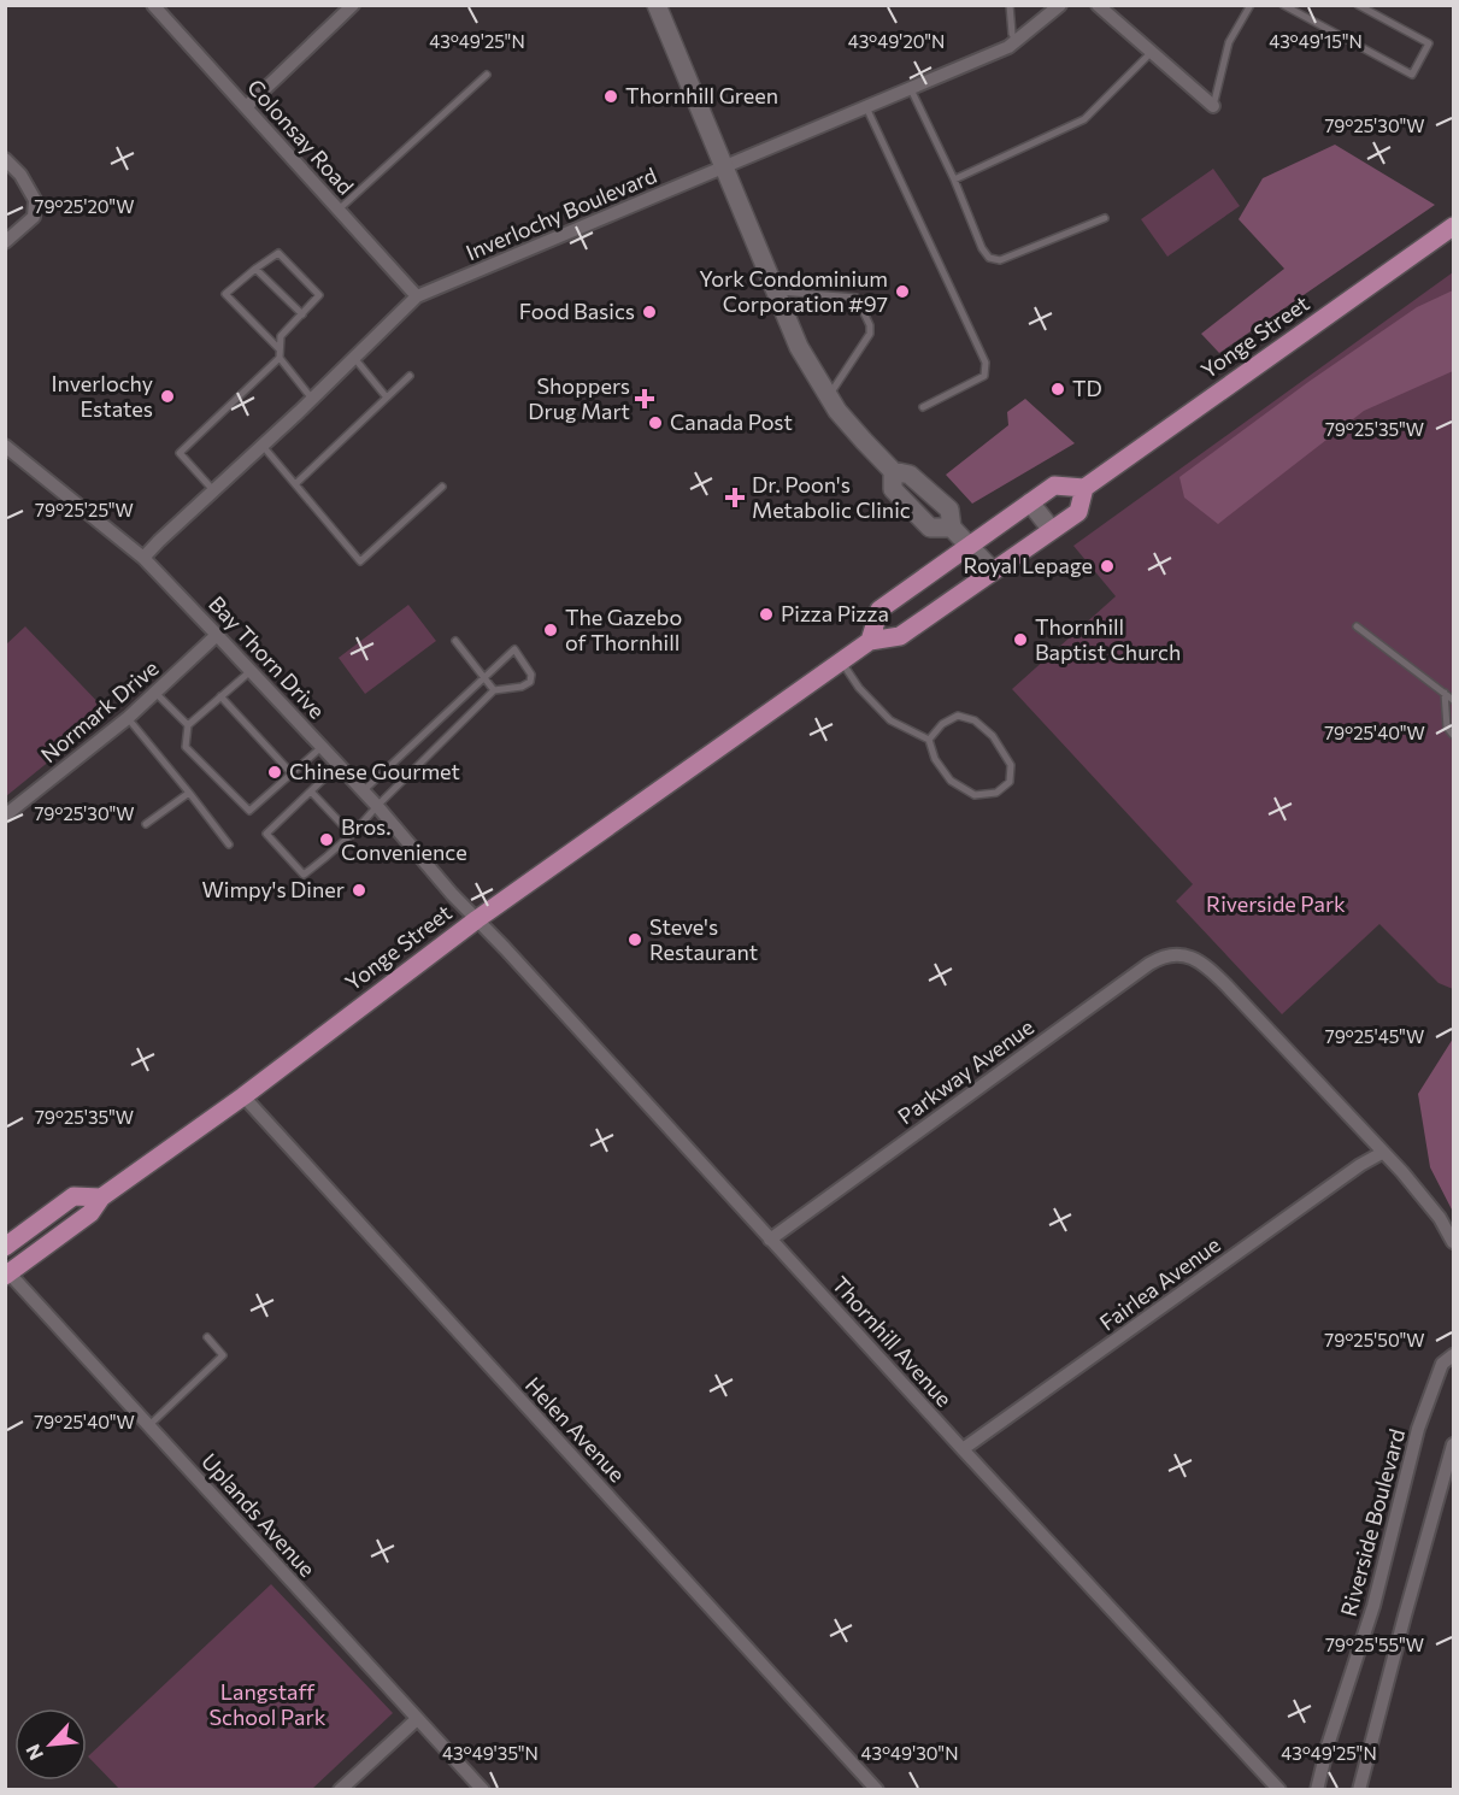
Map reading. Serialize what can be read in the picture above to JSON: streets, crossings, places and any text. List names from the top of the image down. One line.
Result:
{"streets":{"main road":["Yonge Street"],"street":["Colonsay Road","Inverlochy Boulevard","Bay Thorn Drive","Normark Drive","Parkway Avenue","Fairlea Avenue","Thornhill Avenue","Helen Avenue","Uplands Avenue","Riverside Boulevard"]},"crossings":[["Colonsay Road","Inverlochy Boulevard"],["Inverlochy Boulevard","Bay Thorn Drive"],["Yonge Street","Bay Thorn Drive"],["Yonge Street","Thornhill Avenue"],["Yonge Street","Helen Avenue"],["Yonge Street","Uplands Avenue"],["Bay Thorn Drive","Normark Drive"],["Bay Thorn Drive","Thornhill Avenue"],["Parkway Avenue","Fairlea Avenue"],["Parkway Avenue","Thornhill Avenue"],["Fairlea Avenue","Thornhill Avenue"]],"parks":["Riverside Park","Langstaff School Park"],"places":{"other":["Thornhill Green","York Condominium Corporation #97","Food Basics","TD","Inverlochy Estates","Canada Post","Royal Lepage","Pizza Pizza","The Gazebo of Thornhill","Thornhill Baptist Church","Chinese Gourmet","Bros. Convenience","Wimpy's Diner","Steve's Restaurant"],"health":["Shoppers Drug Mart","Dr. Poon's Metabolic Clinic"]},"north":"bottom left","coordinates":["43°49'25\"N","43°49'20\"N","43°49'15\"N","79°25'30\"W","79°25'20\"W","79°25'35\"W","79°25'25\"W","79°25'40\"W","79°25'45\"W","79°25'50\"W","79°25'55\"W","43°49'35\"N","43°49'30\"N"]}
